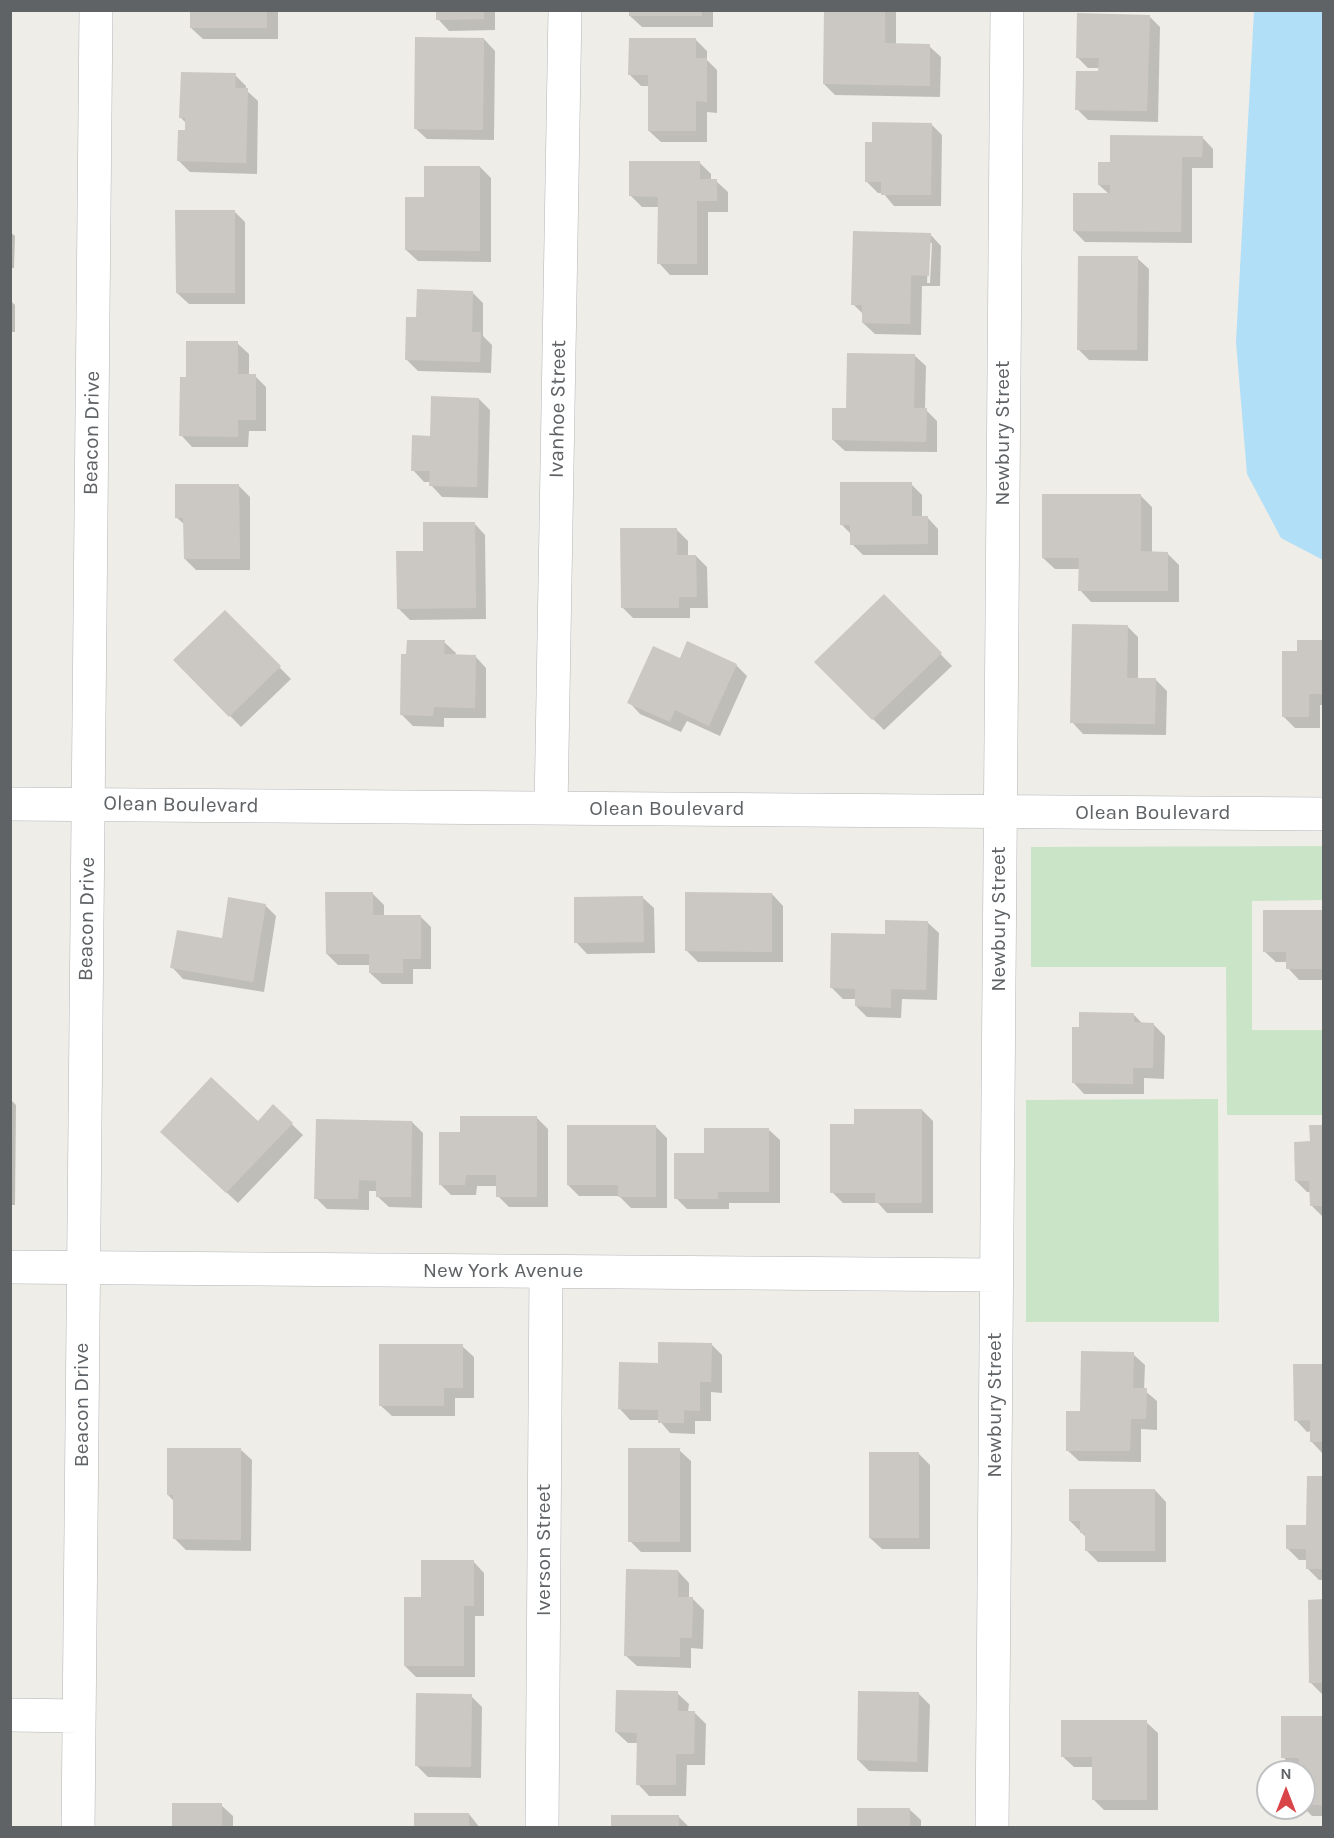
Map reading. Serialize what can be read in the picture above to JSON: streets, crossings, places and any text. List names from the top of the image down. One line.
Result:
{"streets":{"street":["Ivanhoe Street","Beacon Drive","Newbury Street","Olean Boulevard","New York Avenue","Iverson Street"]},"crossings":[["Ivanhoe Street","Olean Boulevard"],["Beacon Drive","Olean Boulevard"],["Beacon Drive","New York Avenue"],["Newbury Street","Olean Boulevard"],["Newbury Street","New York Avenue"],["New York Avenue","Iverson Street"]],"north":"top"}
